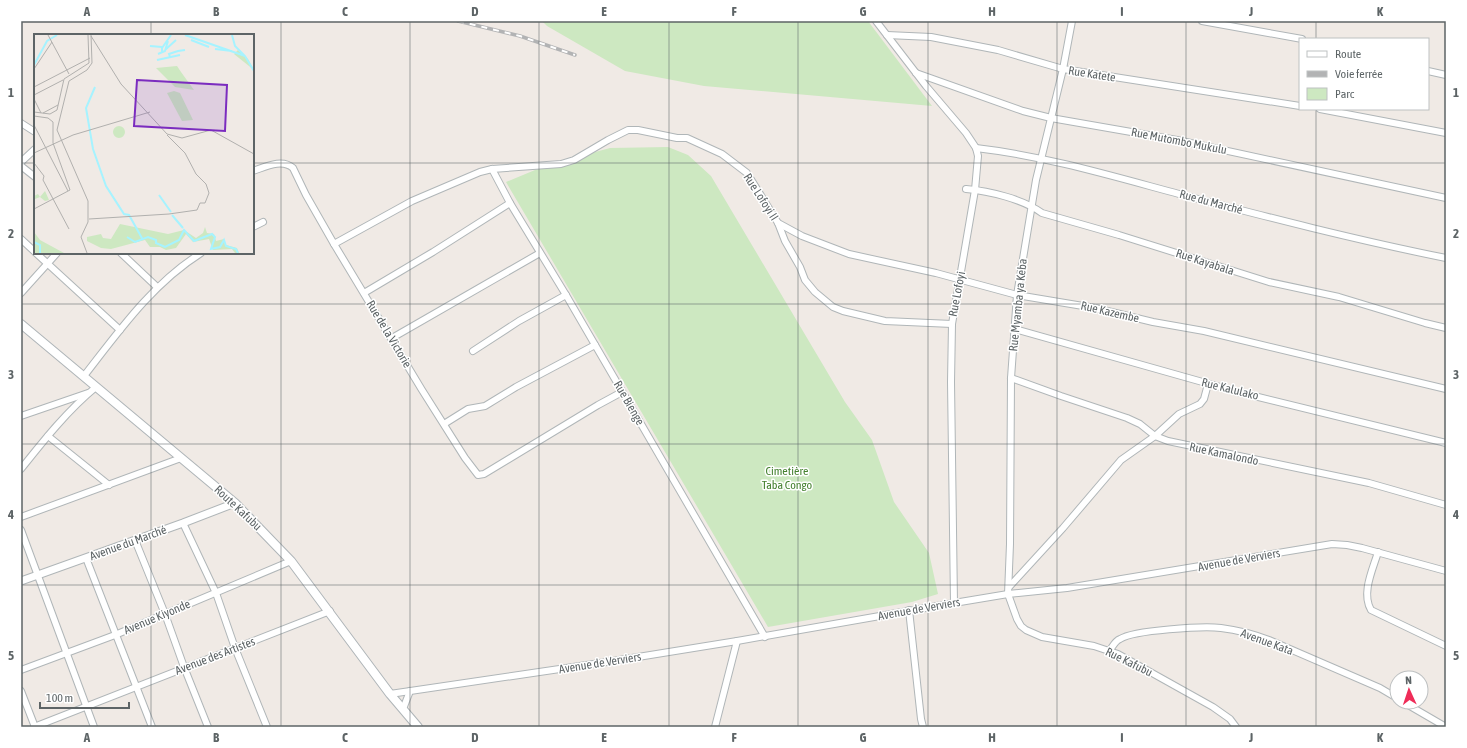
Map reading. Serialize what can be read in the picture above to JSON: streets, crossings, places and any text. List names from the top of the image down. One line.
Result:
{"streets":{"main road":["Route Kafubu"],"street":["Rue Katete","Rue Mutombo Mukulu","Rue Lofoyi II","Rue du Marché","Rue Kayabala","Rue Lofoyi","Rue Myamba ya Keba","Rue Kazembe","Rue de la Victorie","Rue Kalulako","Rue Bienge","Rue Kamalondo","Avenue du Marché","Avenue de Verviers","Avenue Kiyonde","Avenue Kata","Avenue des Artistes","Rue Kafubu"]},"crossings":[["Rue Katete","Rue Myamba ya Keba"],["Rue Mutombo Mukulu","Rue Myamba ya Keba"],["Rue Lofoyi II","Rue Lofoyi"],["Rue Lofoyi II","Rue Kazembe"],["Rue Lofoyi II","Rue de la Victorie"],["Rue Lofoyi II","Rue Bienge"],["Rue du Marché","Rue Lofoyi"],["Rue du Marché","Rue Myamba ya Keba"],["Rue Kayabala","Rue Lofoyi"],["Rue Kayabala","Rue Myamba ya Keba"],["Rue Lofoyi","Rue Kazembe"],["Rue Lofoyi","Avenue de Verviers"],["Rue Myamba ya Keba","Rue Kazembe"],["Rue Myamba ya Keba","Rue Kalulako"],["Rue Myamba ya Keba","Rue Kamalondo"],["Rue Myamba ya Keba","Avenue de Verviers"],["Rue Myamba ya Keba","Rue Kafubu"],["Rue de la Victorie","Rue Bienge"],["Rue Bienge","Avenue de Verviers"],["Route Kafubu","Avenue du Marché"],["Route Kafubu","Avenue de Verviers"],["Route Kafubu","Avenue Kiyonde"],["Route Kafubu","Avenue des Artistes"],["Avenue de Verviers","Rue Kafubu"],["Avenue Kata","Rue Kafubu"]],"parks":["Cimetière Taba Congo"],"legend":["Route","Voie ferrée","Parc"],"scale_bar":"100 m","north":"top","grid":{"columns":["A","B","C","D","E","F","G","H","I","J","K"],"rows":["1","2","3","4","5"]}}
